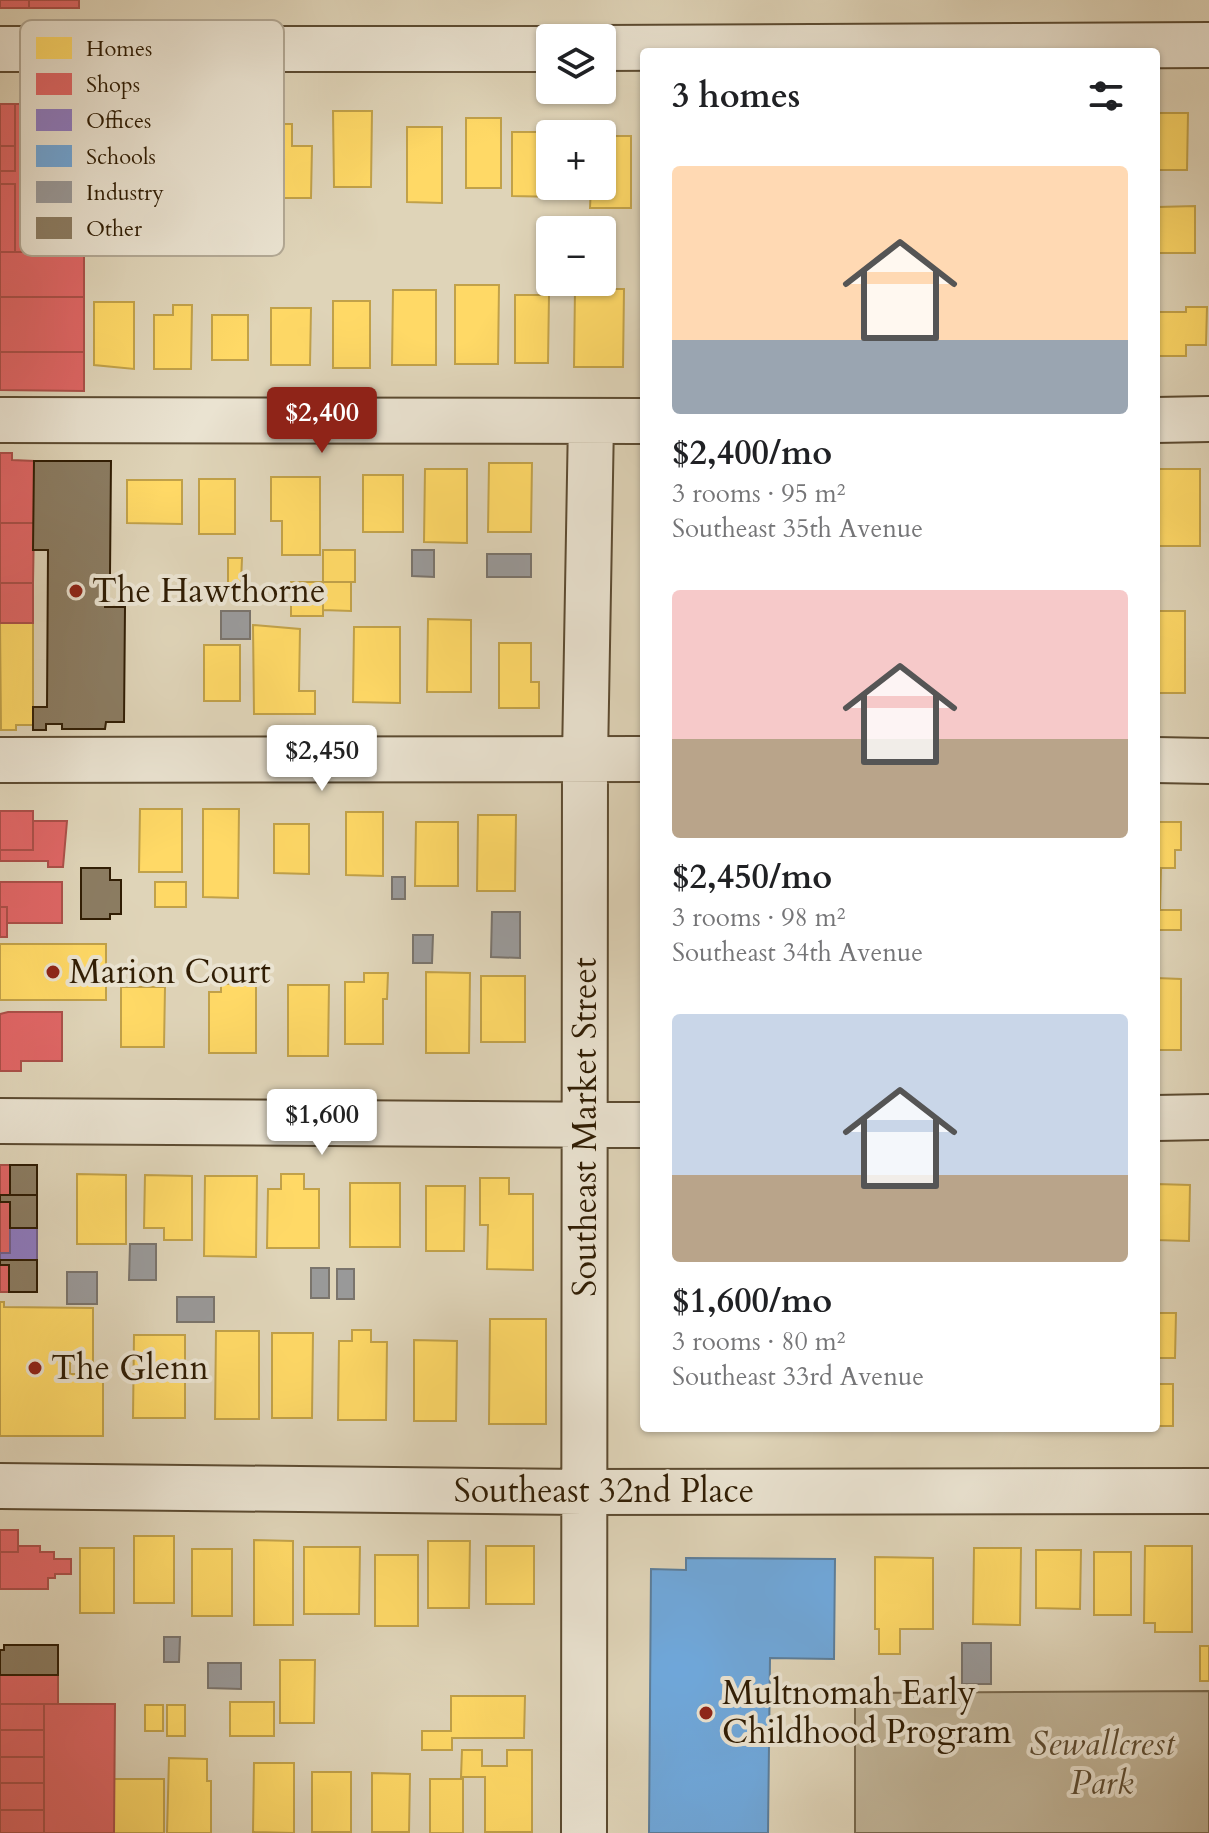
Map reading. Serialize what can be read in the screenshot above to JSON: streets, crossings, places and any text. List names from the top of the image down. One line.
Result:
{"streets":{"street":["Southeast Market Street","Southeast 32nd Place"]},"crossings":[["Southeast Market Street","Southeast 32nd Place"]],"parks":["Sewallcrest Park"],"places":["The Hawthorne","Marion Court","The Glenn","Multnomah Early Childhood Program"],"legend":["Homes","Shops","Offices","Schools","Industry","Other"],"page":{"map_buttons":["+","−"],"heading":"3 homes","list":[{"name":"$2,400/mo","note":"3 rooms · 95 m² · Southeast 35th Avenue"},{"name":"$2,450/mo","note":"3 rooms · 98 m² · Southeast 34th Avenue"},{"name":"$1,600/mo","note":"3 rooms · 80 m² · Southeast 33rd Avenue"}],"price":["$2,400","$2,450","$1,600"]}}
